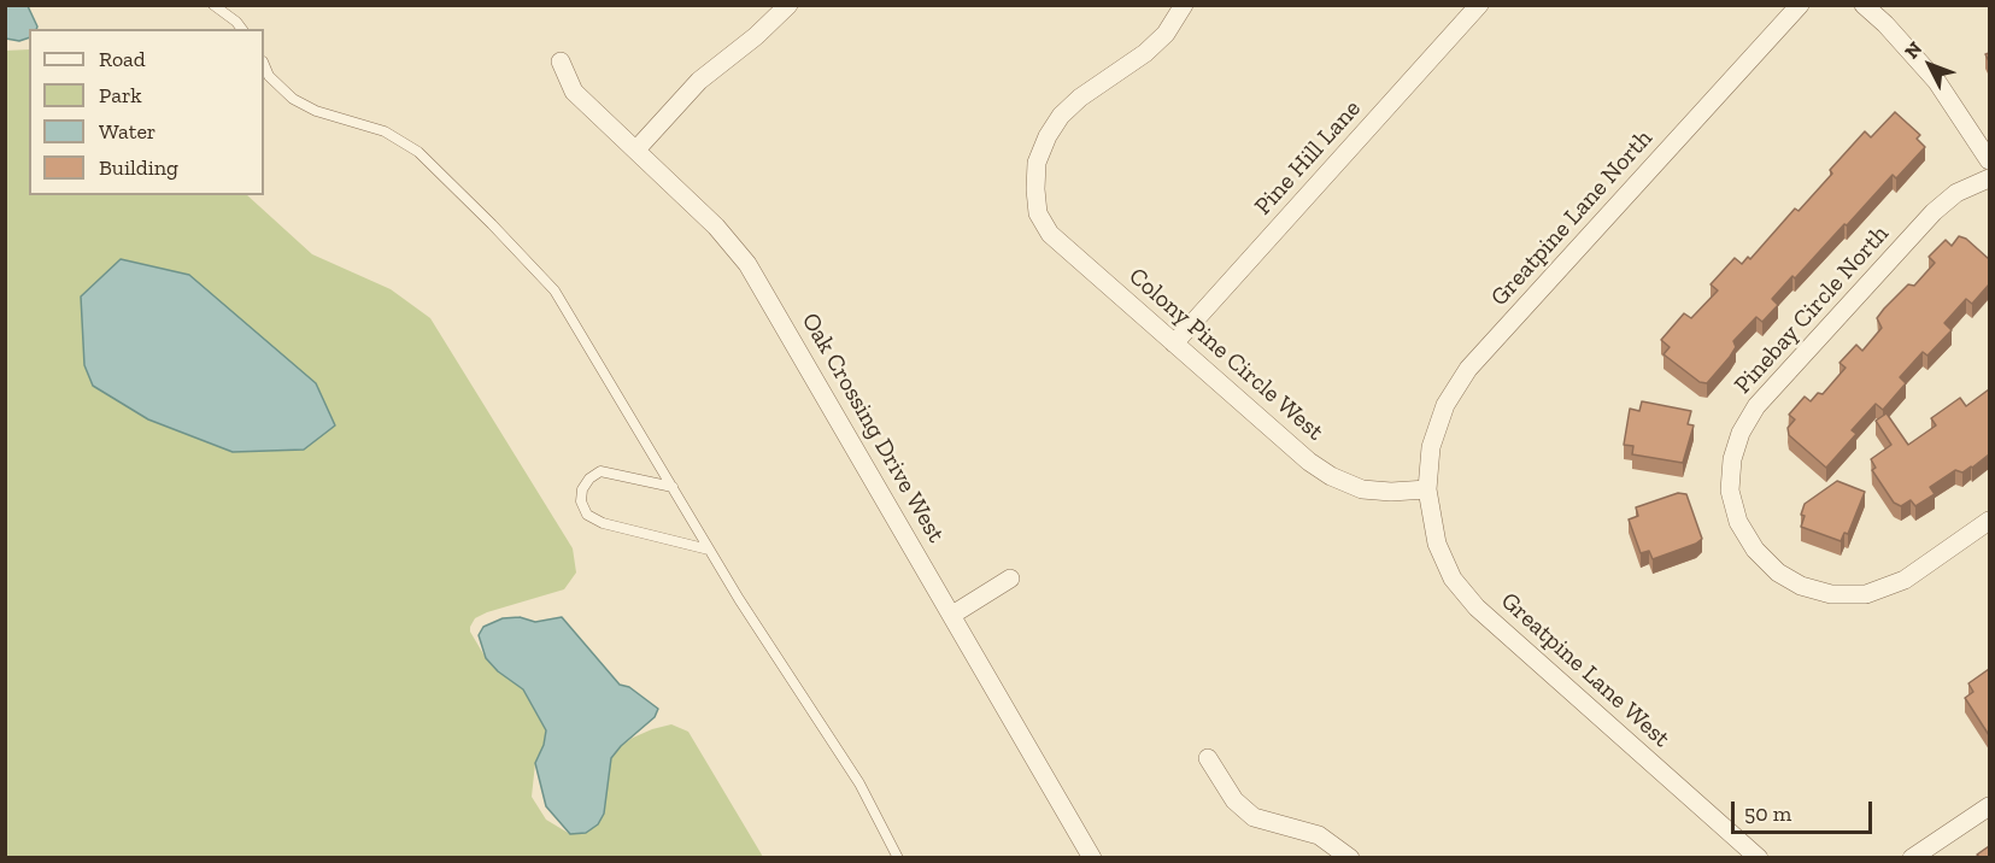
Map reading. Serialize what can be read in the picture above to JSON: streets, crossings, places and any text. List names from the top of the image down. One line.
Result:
{"streets":{"street":["Pine Hill Lane","Greatpine Lane North","Pinebay Circle North","Colony Pine Circle West","Oak Crossing Drive West","Greatpine Lane West"]},"crossings":[["Pine Hill Lane","Colony Pine Circle West"],["Greatpine Lane North","Colony Pine Circle West"],["Greatpine Lane North","Greatpine Lane West"],["Colony Pine Circle West","Greatpine Lane West"]],"legend":["Road","Park","Water","Building"],"scale_bar":"50 m","north":"top left"}
